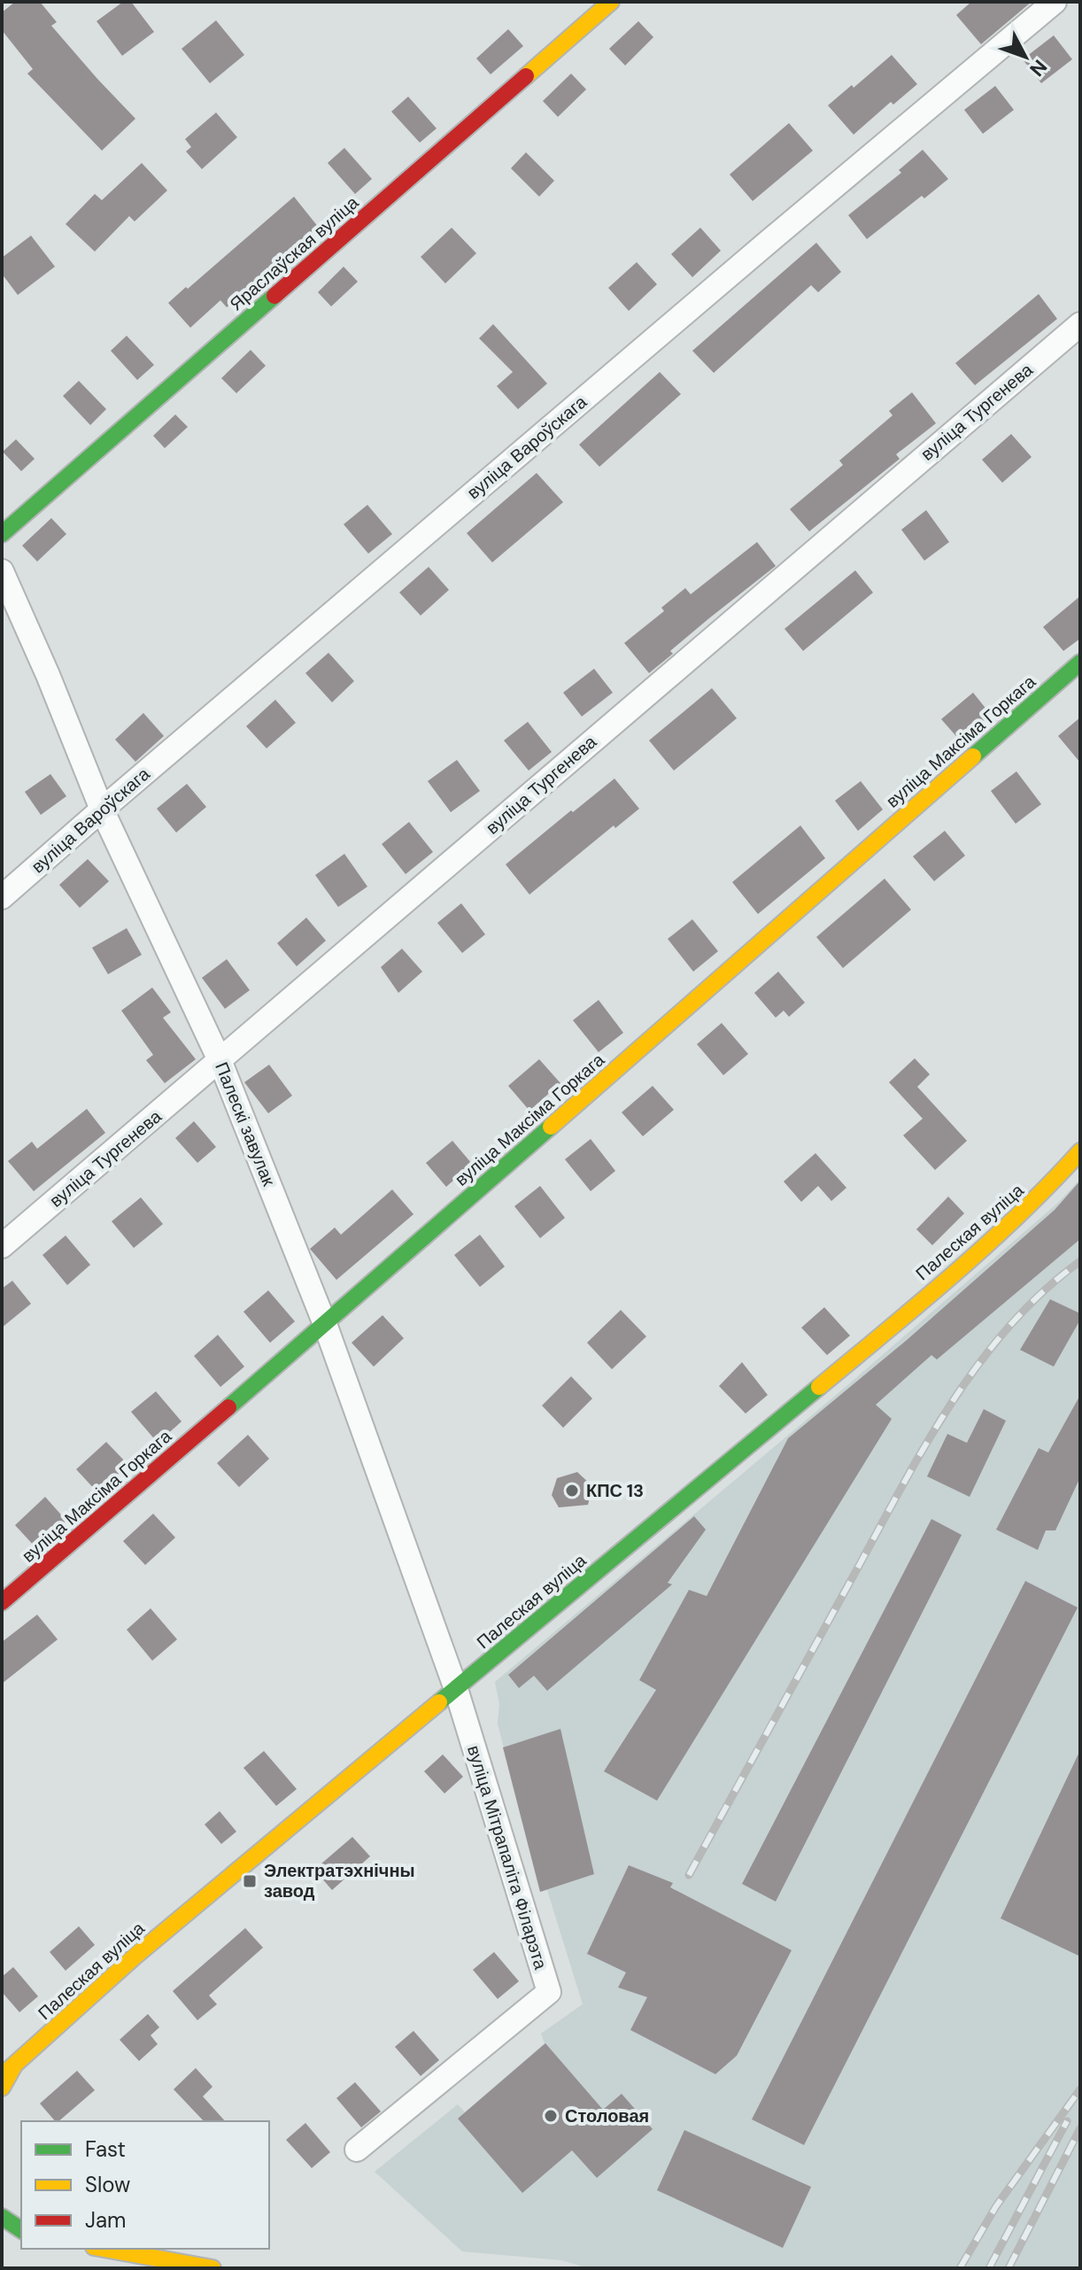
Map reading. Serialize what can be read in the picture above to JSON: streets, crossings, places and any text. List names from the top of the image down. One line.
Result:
{"streets":{"street":["Яраслаўская вуліца","вуліца Тургенева","вуліца Вароўскага","вуліца Максіма Горкага","Палескі завулак","Палеская вуліца","вуліца Мітрапаліта Філарэта"]},"crossings":[["вуліца Тургенева","Палескі завулак"],["вуліца Вароўскага","Палескі завулак"],["вуліца Максіма Горкага","Палескі завулак"],["Палескі завулак","Палеская вуліца"],["Палескі завулак","вуліца Мітрапаліта Філарэта"],["Палеская вуліца","вуліца Мітрапаліта Філарэта"]],"places":{"other":["КПС 13","Столовая"],"transit":["Электратэхнічны завод"]},"legend":["Fast","Slow","Jam"],"north":"bottom right"}
